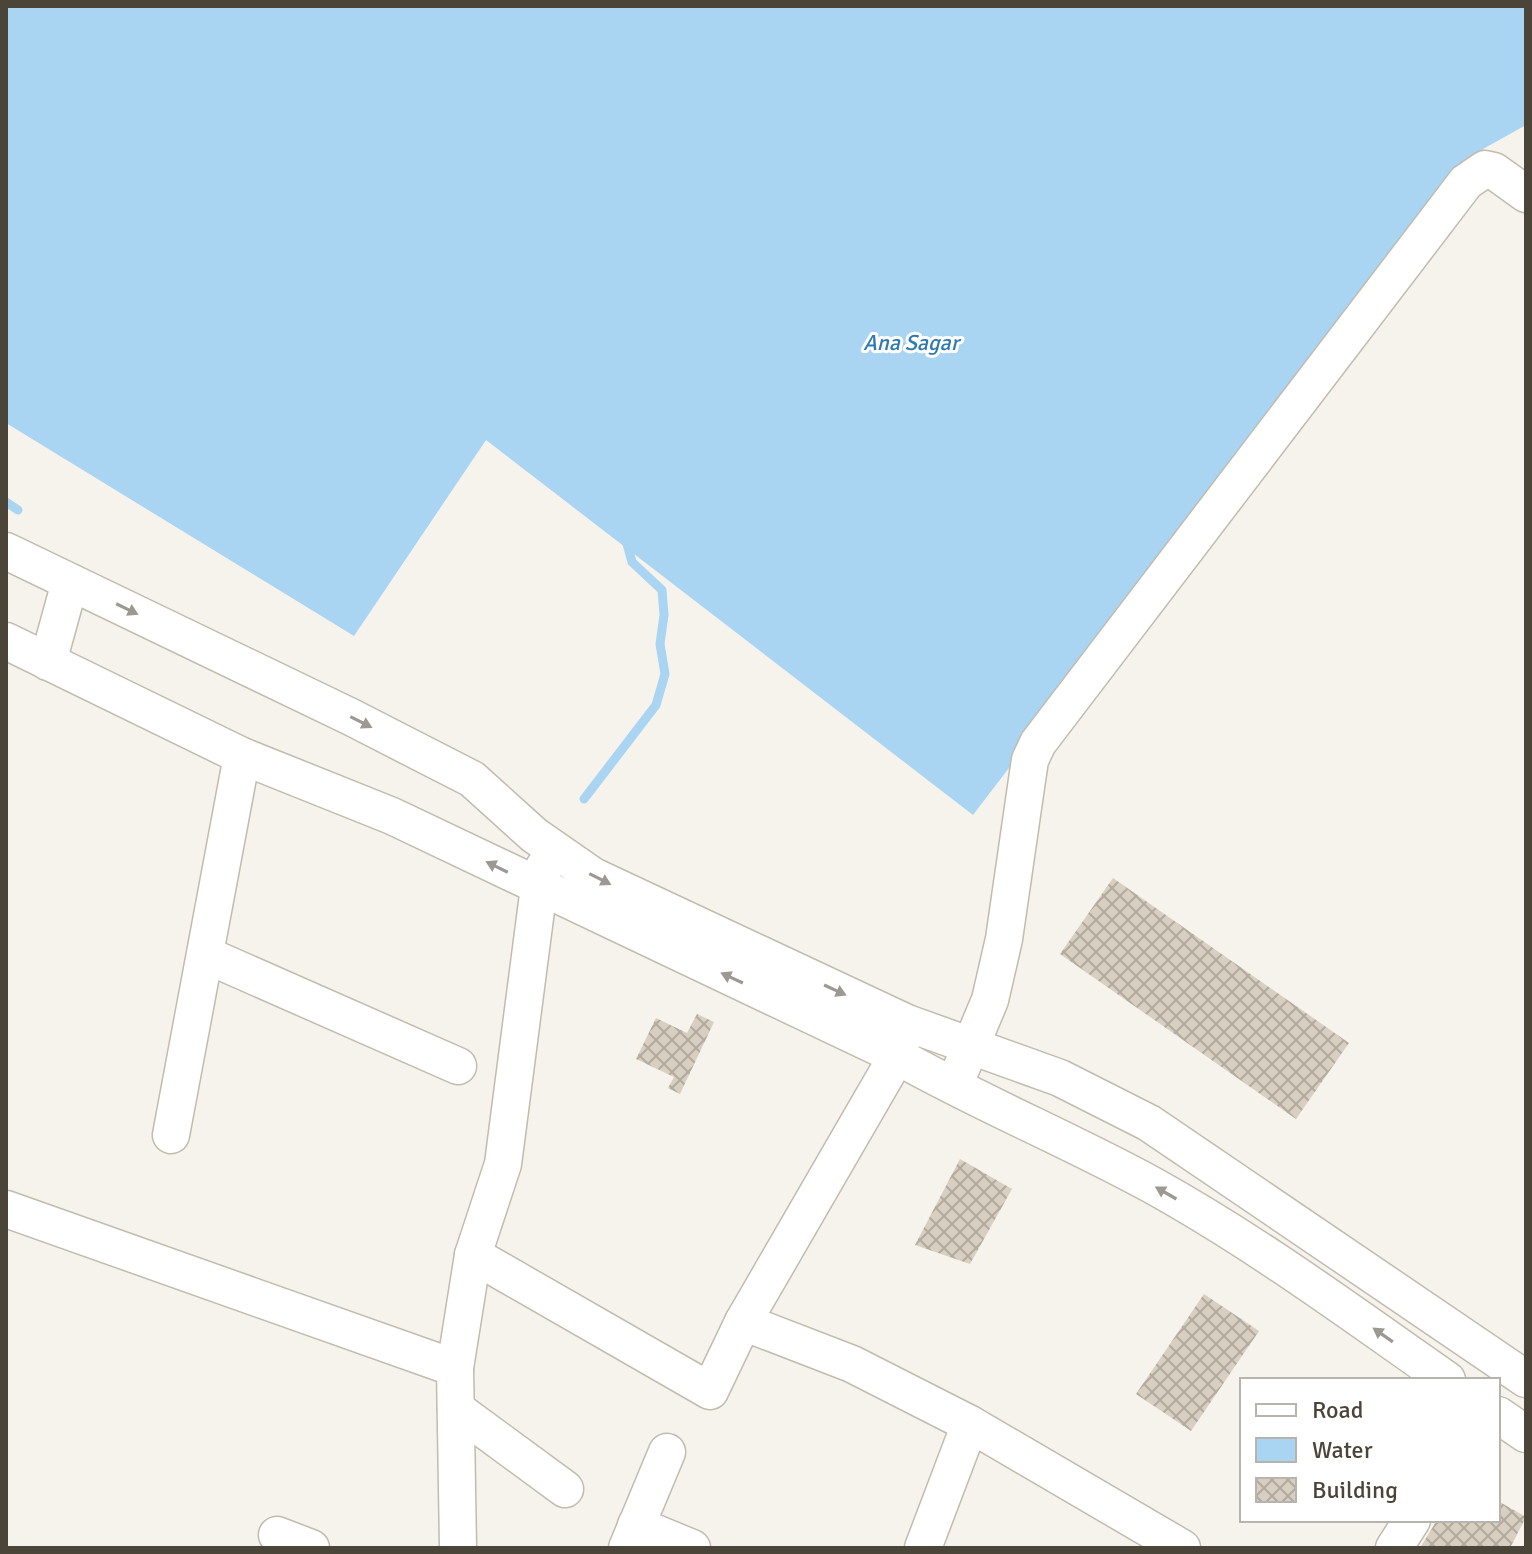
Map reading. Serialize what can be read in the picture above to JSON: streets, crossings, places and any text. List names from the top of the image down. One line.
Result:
{"water":["Ana Sagar"],"legend":["Road","Water","Building"]}
